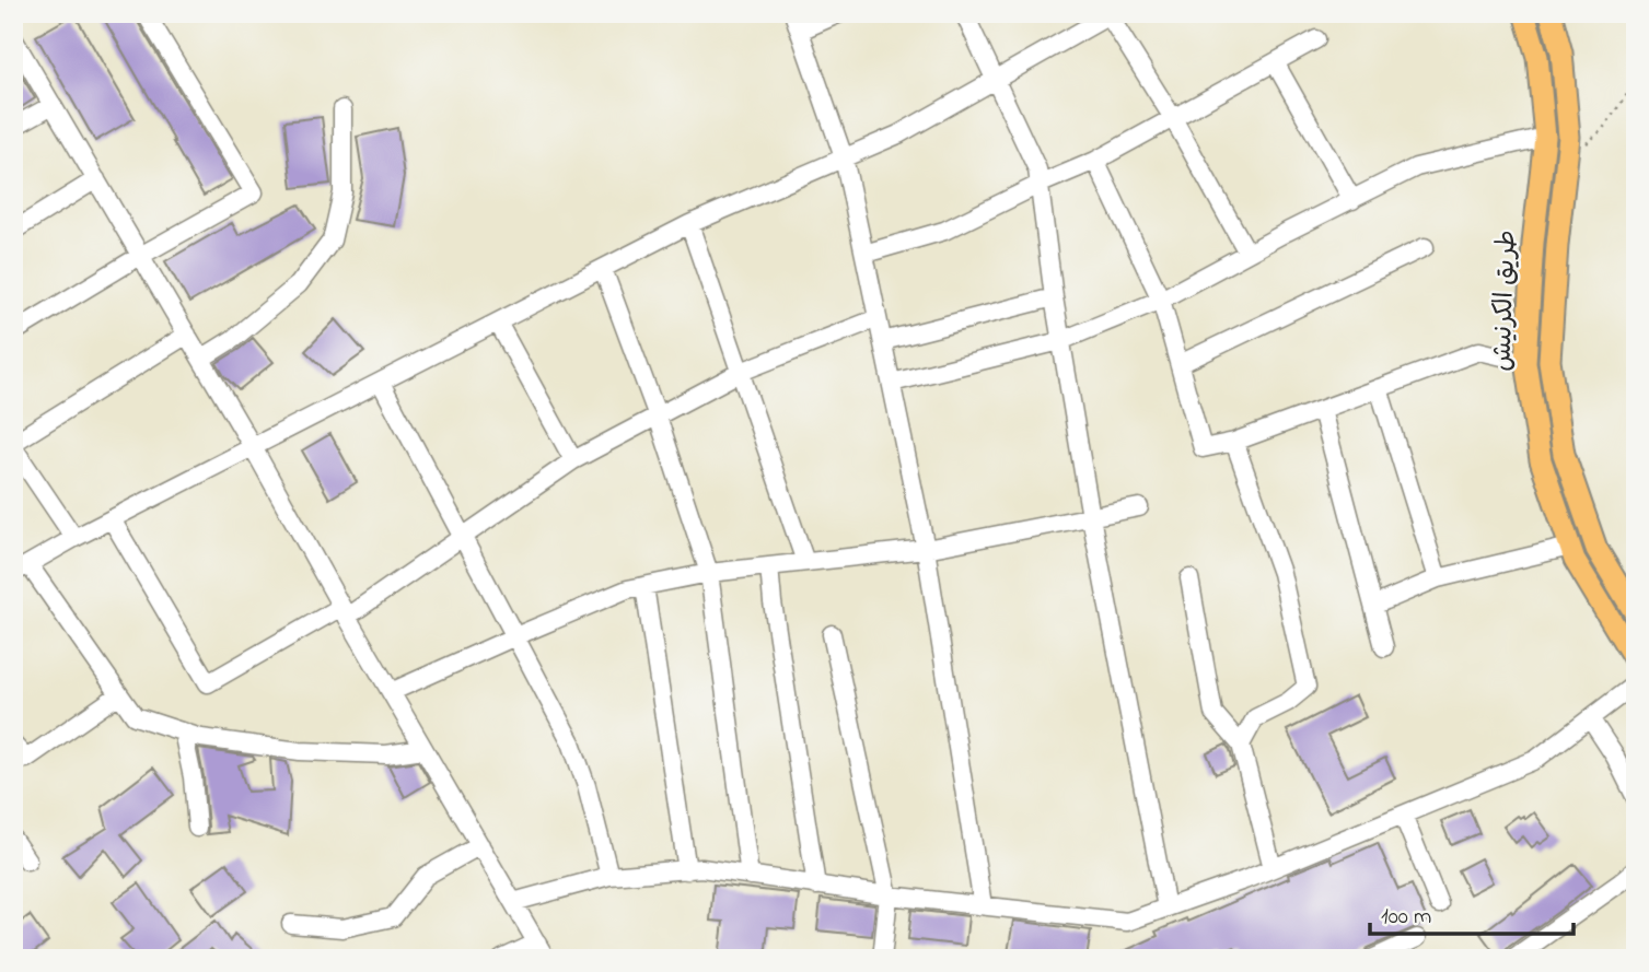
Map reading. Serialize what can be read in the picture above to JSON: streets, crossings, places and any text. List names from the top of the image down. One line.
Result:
{"streets":{"main road":["طريق الكرنيش"]},"scale_bar":"100 m"}
